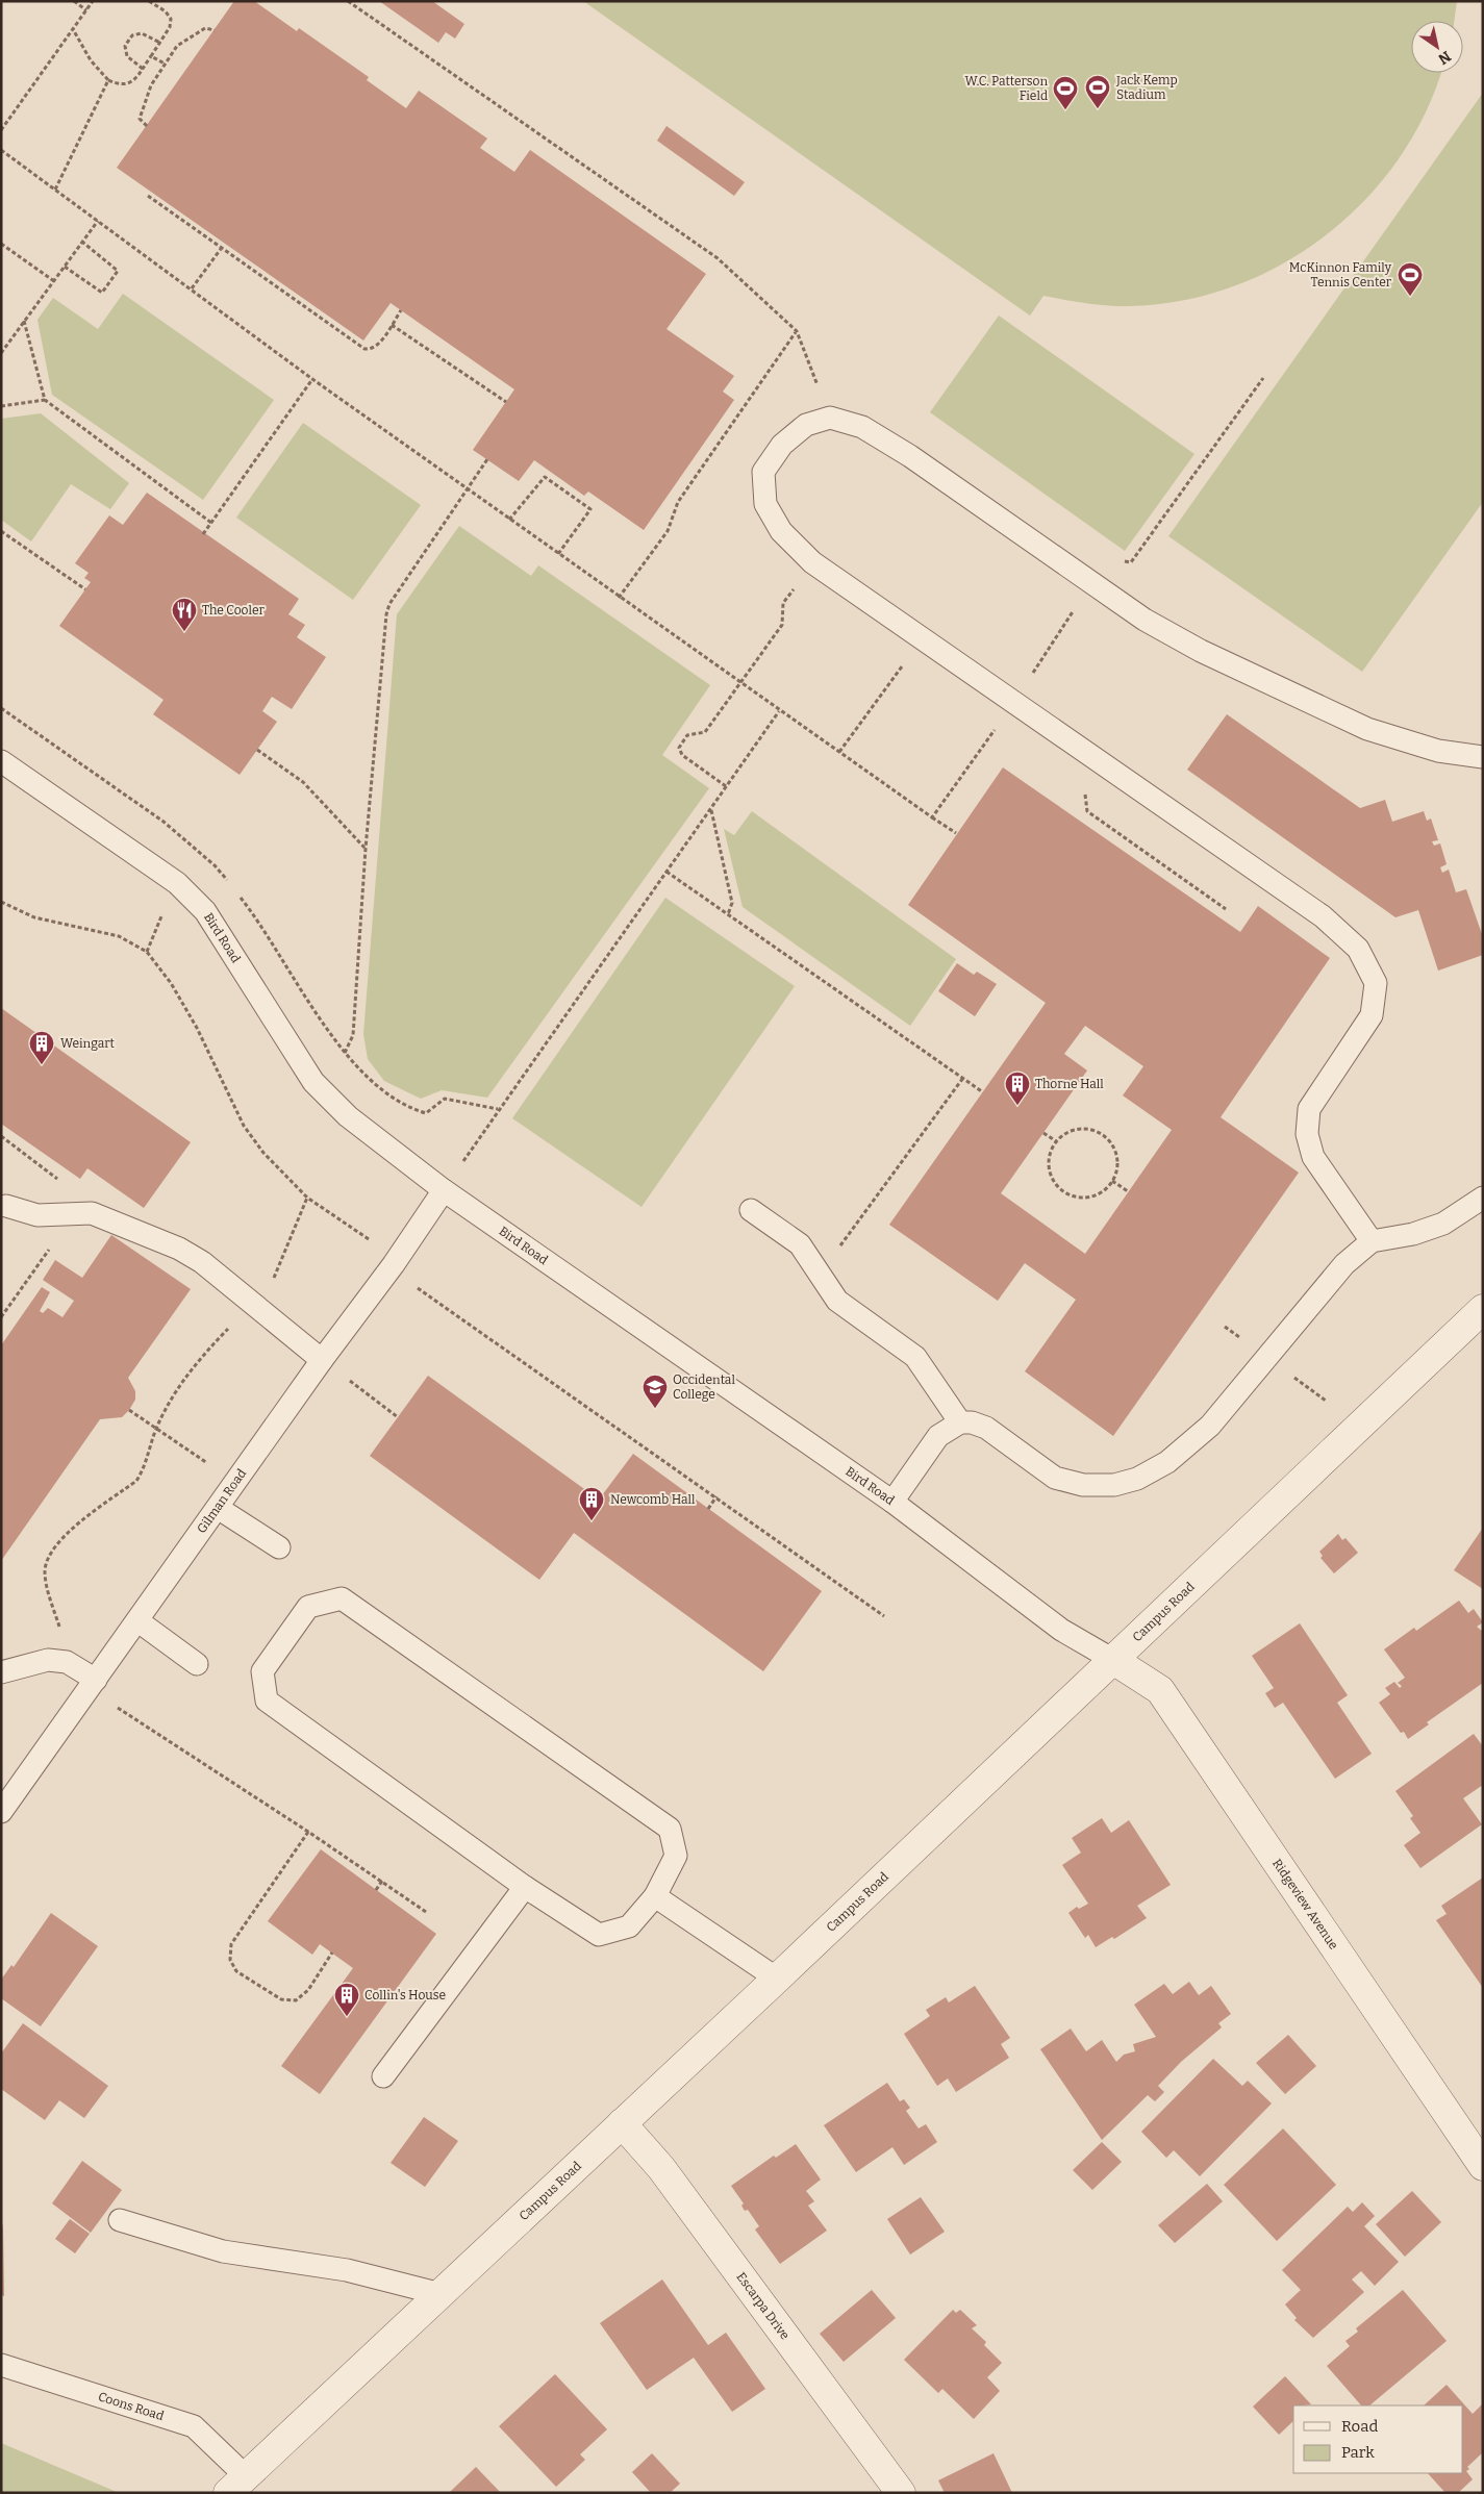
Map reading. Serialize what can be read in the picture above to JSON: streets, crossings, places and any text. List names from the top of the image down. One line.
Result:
{"streets":{"street":["Campus Road","Ridgeview Avenue","Escarpa Drive"],"lane":["Bird Road","Gilman Road","Coons Road"]},"crossings":[["Bird Road","Gilman Road"],["Bird Road","Campus Road"],["Bird Road","Ridgeview Avenue"],["Campus Road","Ridgeview Avenue"],["Campus Road","Escarpa Drive"],["Campus Road","Coons Road"]],"places":{"sports":["Jack Kemp Stadium","W.C. Patterson Field","McKinnon Family Tennis Center"],"restaurant":["The Cooler"],"building":["Weingart","Thorne Hall","Newcomb Hall","Collin's House"],"school or university":["Occidental College"]},"legend":["Road","Park"],"north":"bottom right"}
